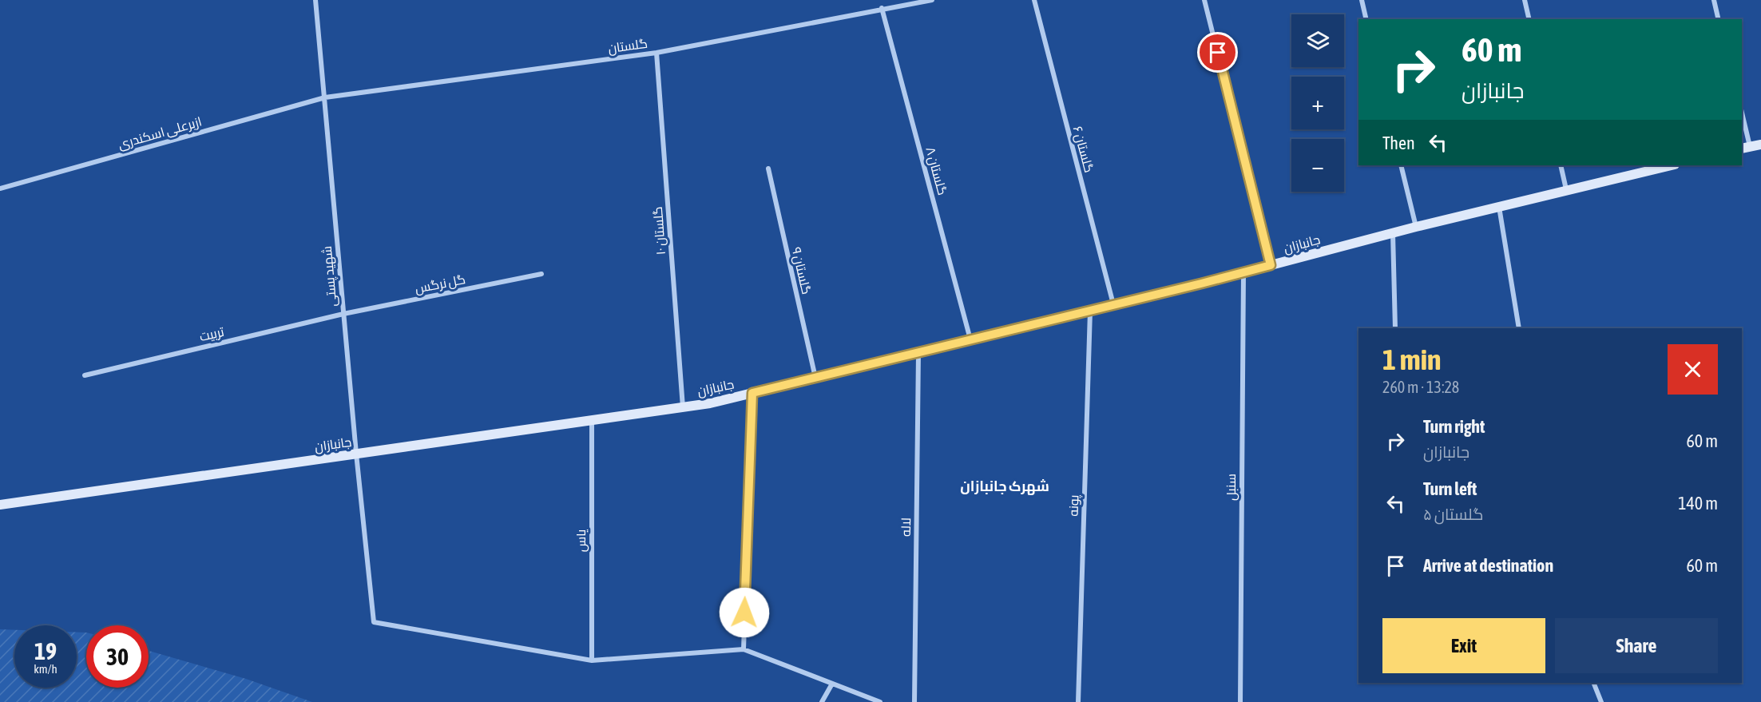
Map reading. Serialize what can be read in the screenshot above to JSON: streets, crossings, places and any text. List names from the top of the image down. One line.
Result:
{"streets":{"street":["گلستان","ازبرعلی اسکندری","گلستان ۶","گلستان ۸","گلستان ۱۰","جانبازان","گلستان ۹","شهید پستی","گل نرگس","تربیت","سنبل","پونه","لاله","یاس"]},"crossings":[["گلستان","ازبرعلی اسکندری"],["گلستان","گلستان ۸"],["گلستان","گلستان ۱۰"],["گلستان","شهید پستی"],["ازبرعلی اسکندری","شهید پستی"],["گلستان ۶","جانبازان"],["گلستان ۸","جانبازان"],["گلستان ۱۰","جانبازان"],["جانبازان","گلستان ۹"],["جانبازان","شهید پستی"],["جانبازان","سنبل"],["جانبازان","پونه"],["جانبازان","لاله"],["جانبازان","یاس"],["شهید پستی","گل نرگس"],["شهید پستی","تربیت"],["شهید پستی","یاس"],["گل نرگس","تربیت"]],"districts":["شهرک جانبازان"],"page":{"map_buttons":["+","−"],"turn":["60 m","جانبازان"],"then":"Then","heading":["1 min","260 m · 13:28"],"list":[{"name":"Turn right","note":"جانبازان","value":"60 m"},{"name":"Turn left","note":"گلستان ۵","value":"140 m"},{"name":"Arrive at destination","value":"60 m"}],"buttons":["Exit","Share"],"speed":"19 km/h","limit":"30"}}
